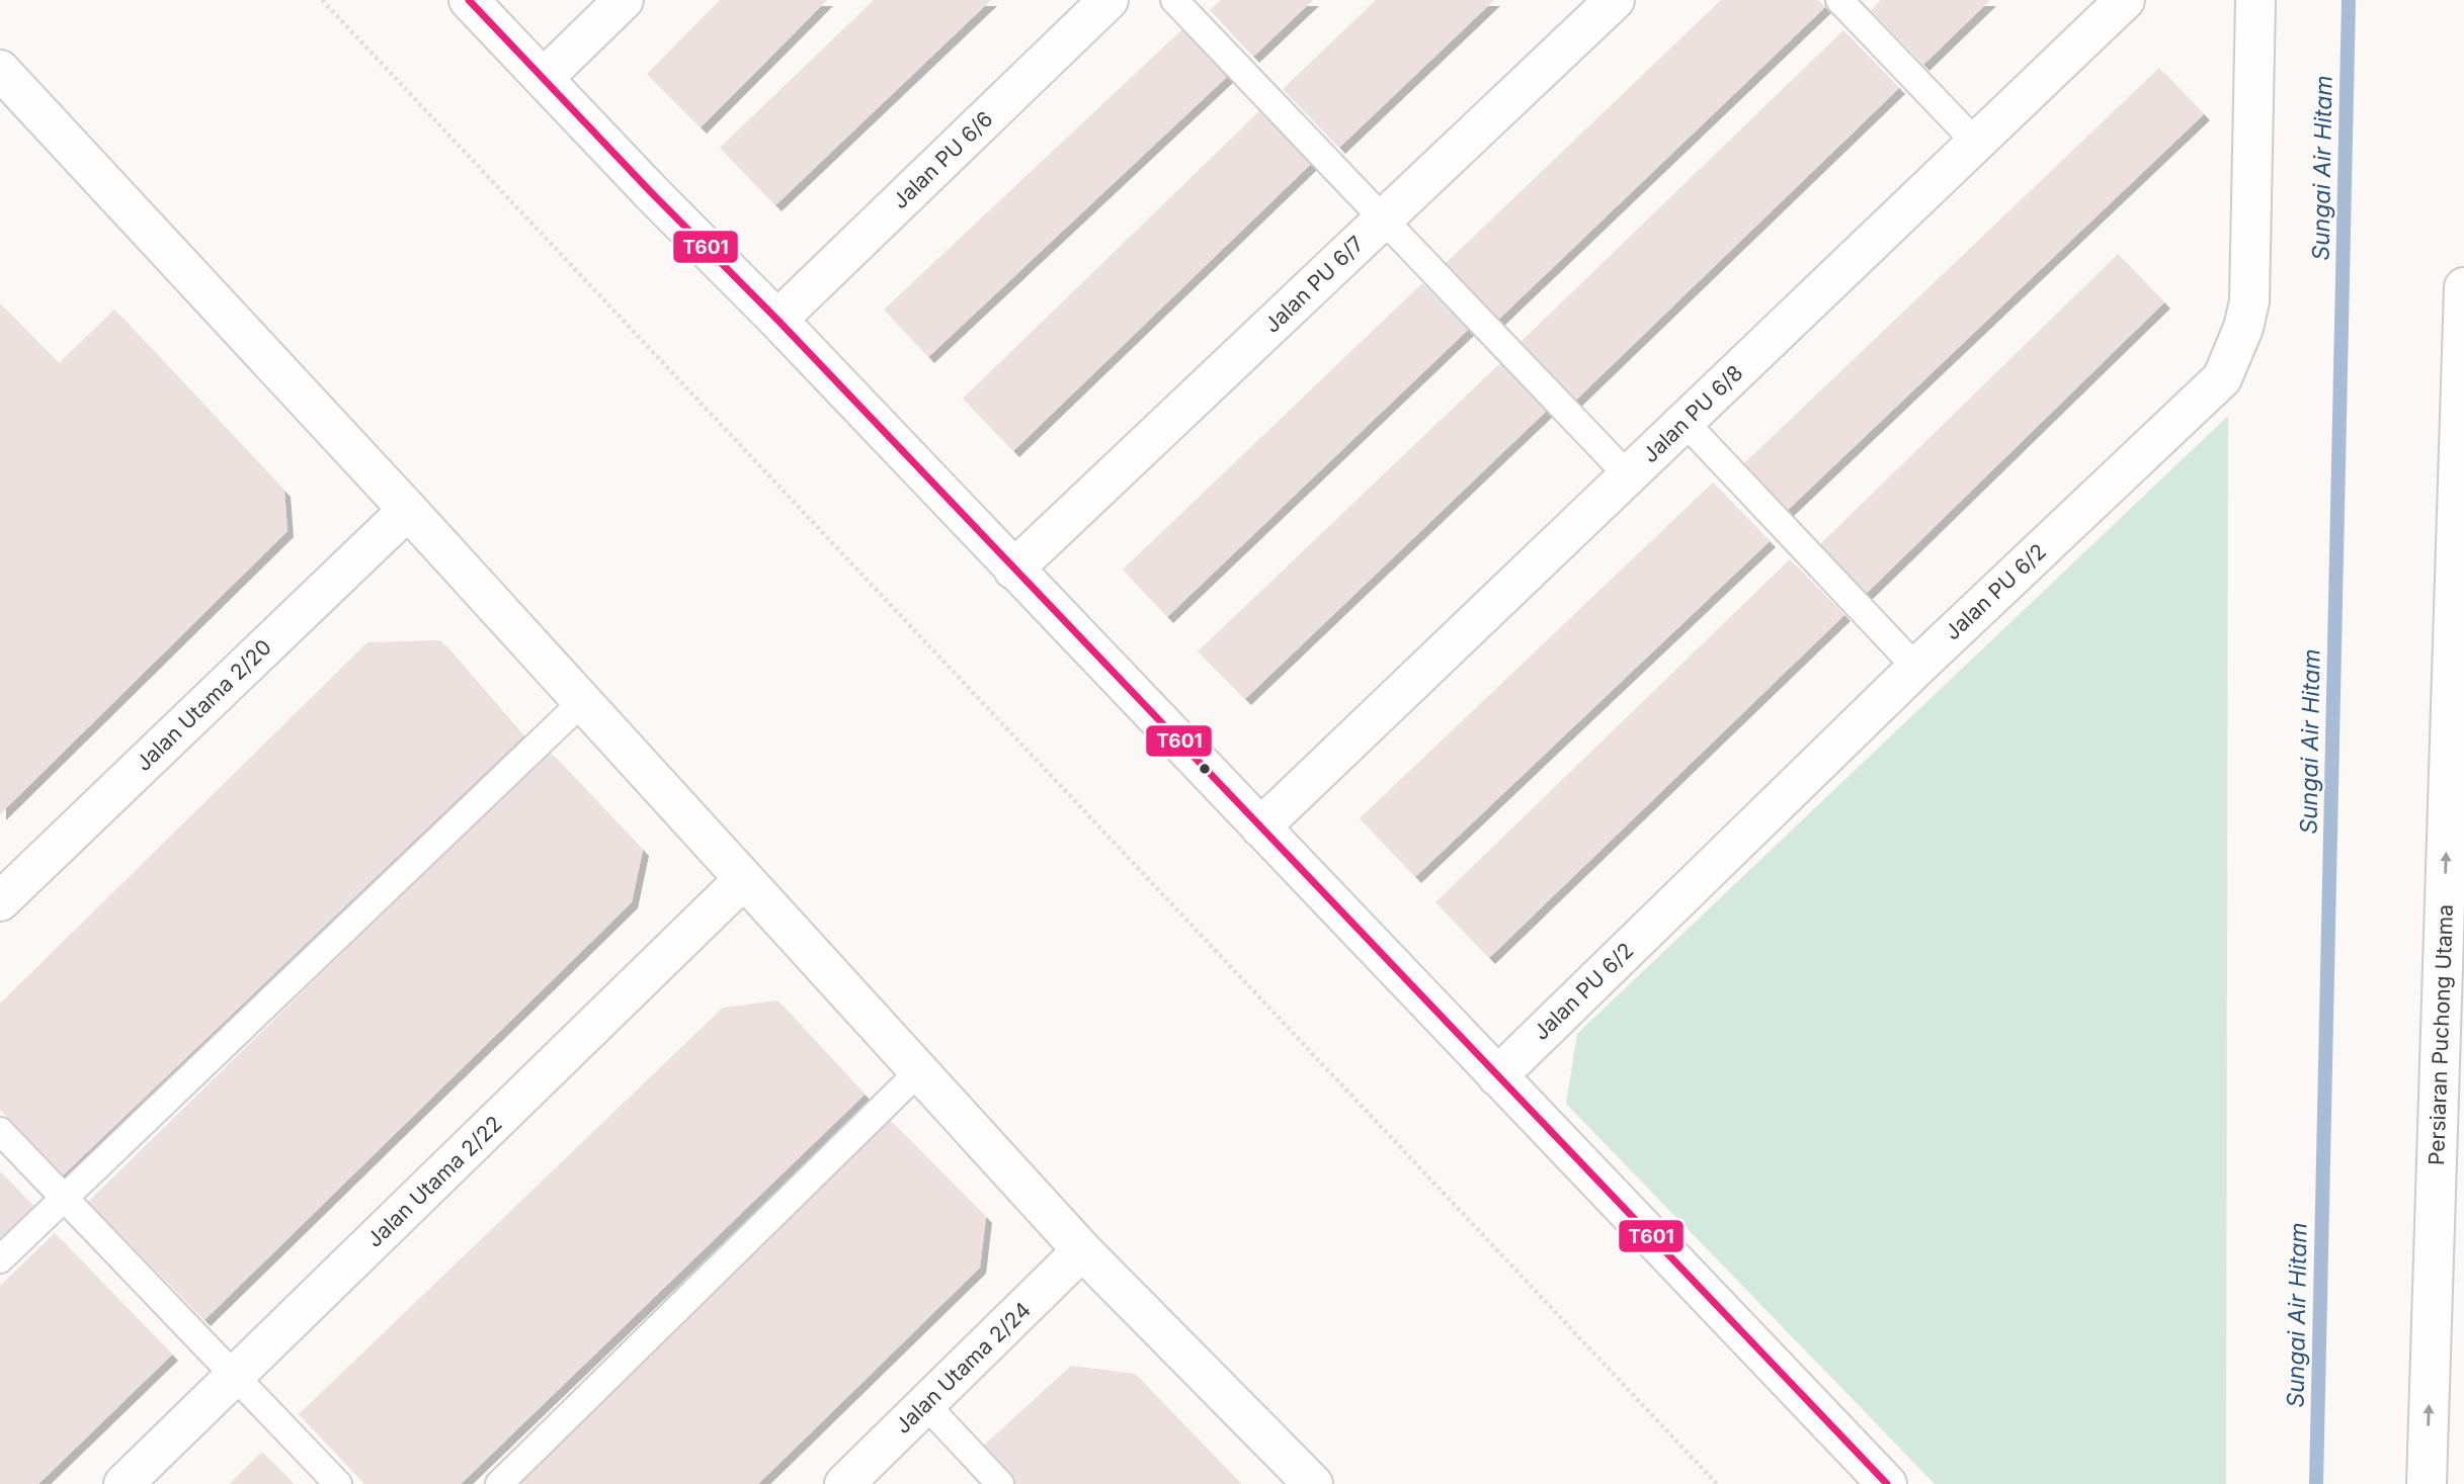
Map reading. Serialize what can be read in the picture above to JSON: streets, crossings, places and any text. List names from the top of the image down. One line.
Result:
{"streets":{"street":["Jalan PU 6/6","Jalan PU 6/7","Jalan PU 6/8","Jalan PU 6/2","Jalan Utama 2/20","Persiaran Puchong Utama","Jalan Utama 2/22","Jalan Utama 2/24"]},"one_way":["Persiaran Puchong Utama"],"water":["Sungai Air Hitam"],"lines":["transit line T601"]}
